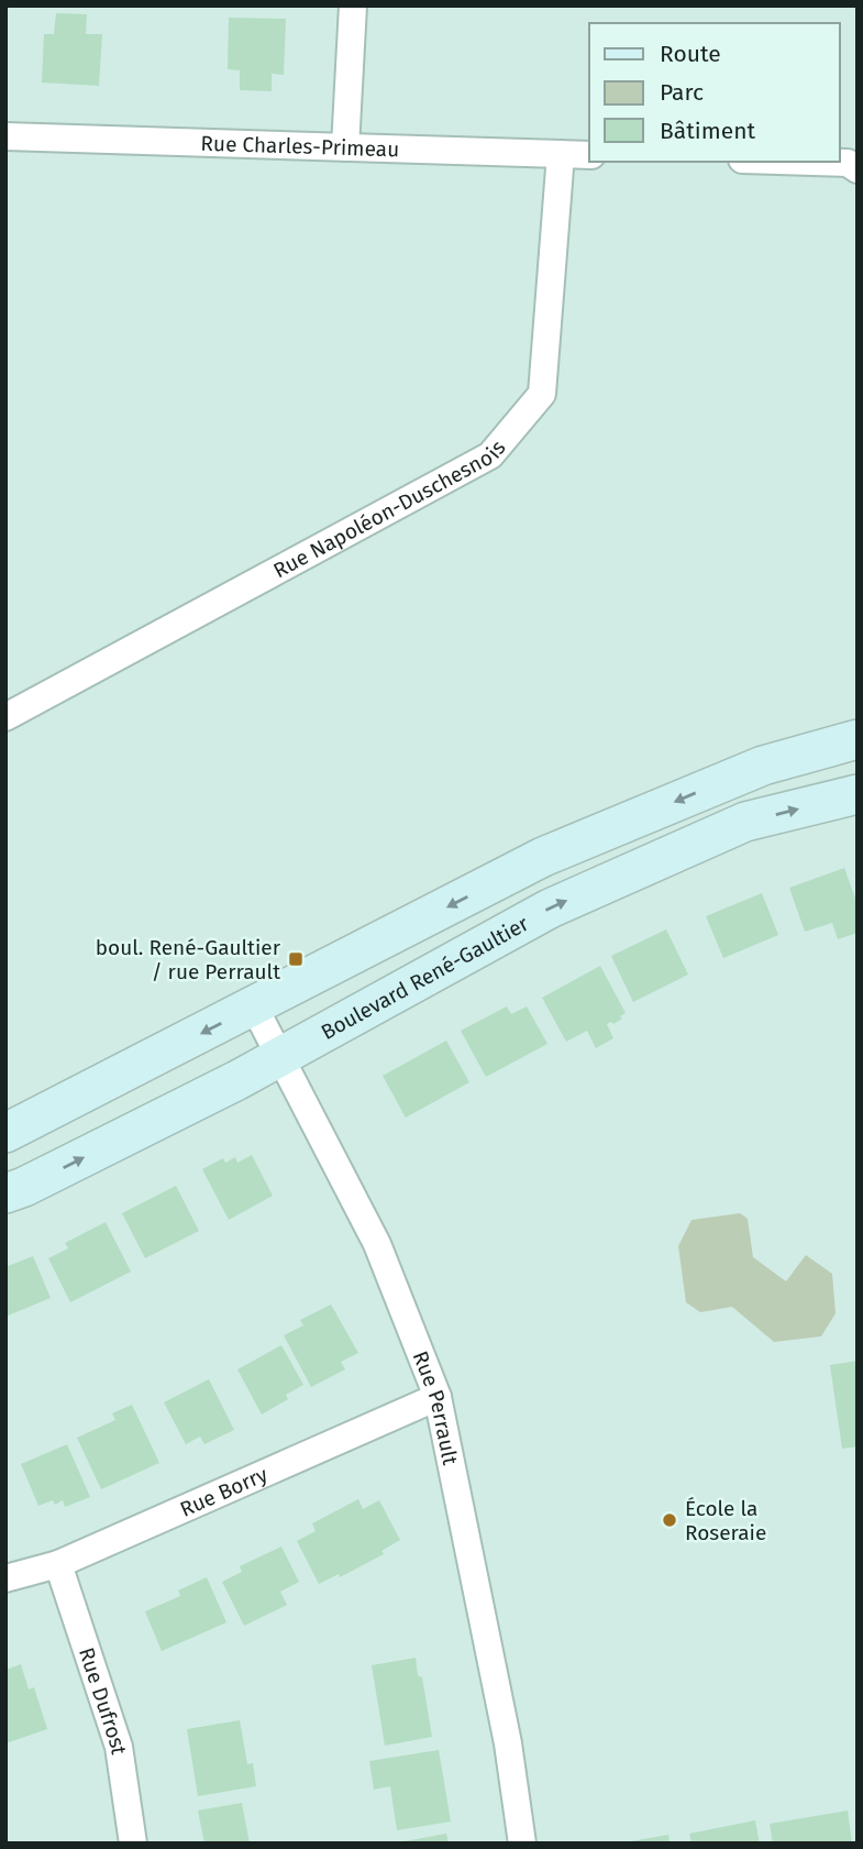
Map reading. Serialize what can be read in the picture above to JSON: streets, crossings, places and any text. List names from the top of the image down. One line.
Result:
{"streets":{"street":["Rue Charles-Primeau","Rue Napoléon-Duschesnois","Boulevard René-Gaultier","Rue Perrault","Rue Borry","Rue Dufrost"]},"crossings":[["Rue Charles-Primeau","Rue Napoléon-Duschesnois"],["Boulevard René-Gaultier","Rue Perrault"],["Rue Perrault","Rue Borry"],["Rue Borry","Rue Dufrost"]],"places":{"transit":["boul. René-Gaultier / rue Perrault"],"other":["École la Roseraie"]},"legend":["Route","Parc","Bâtiment"]}
